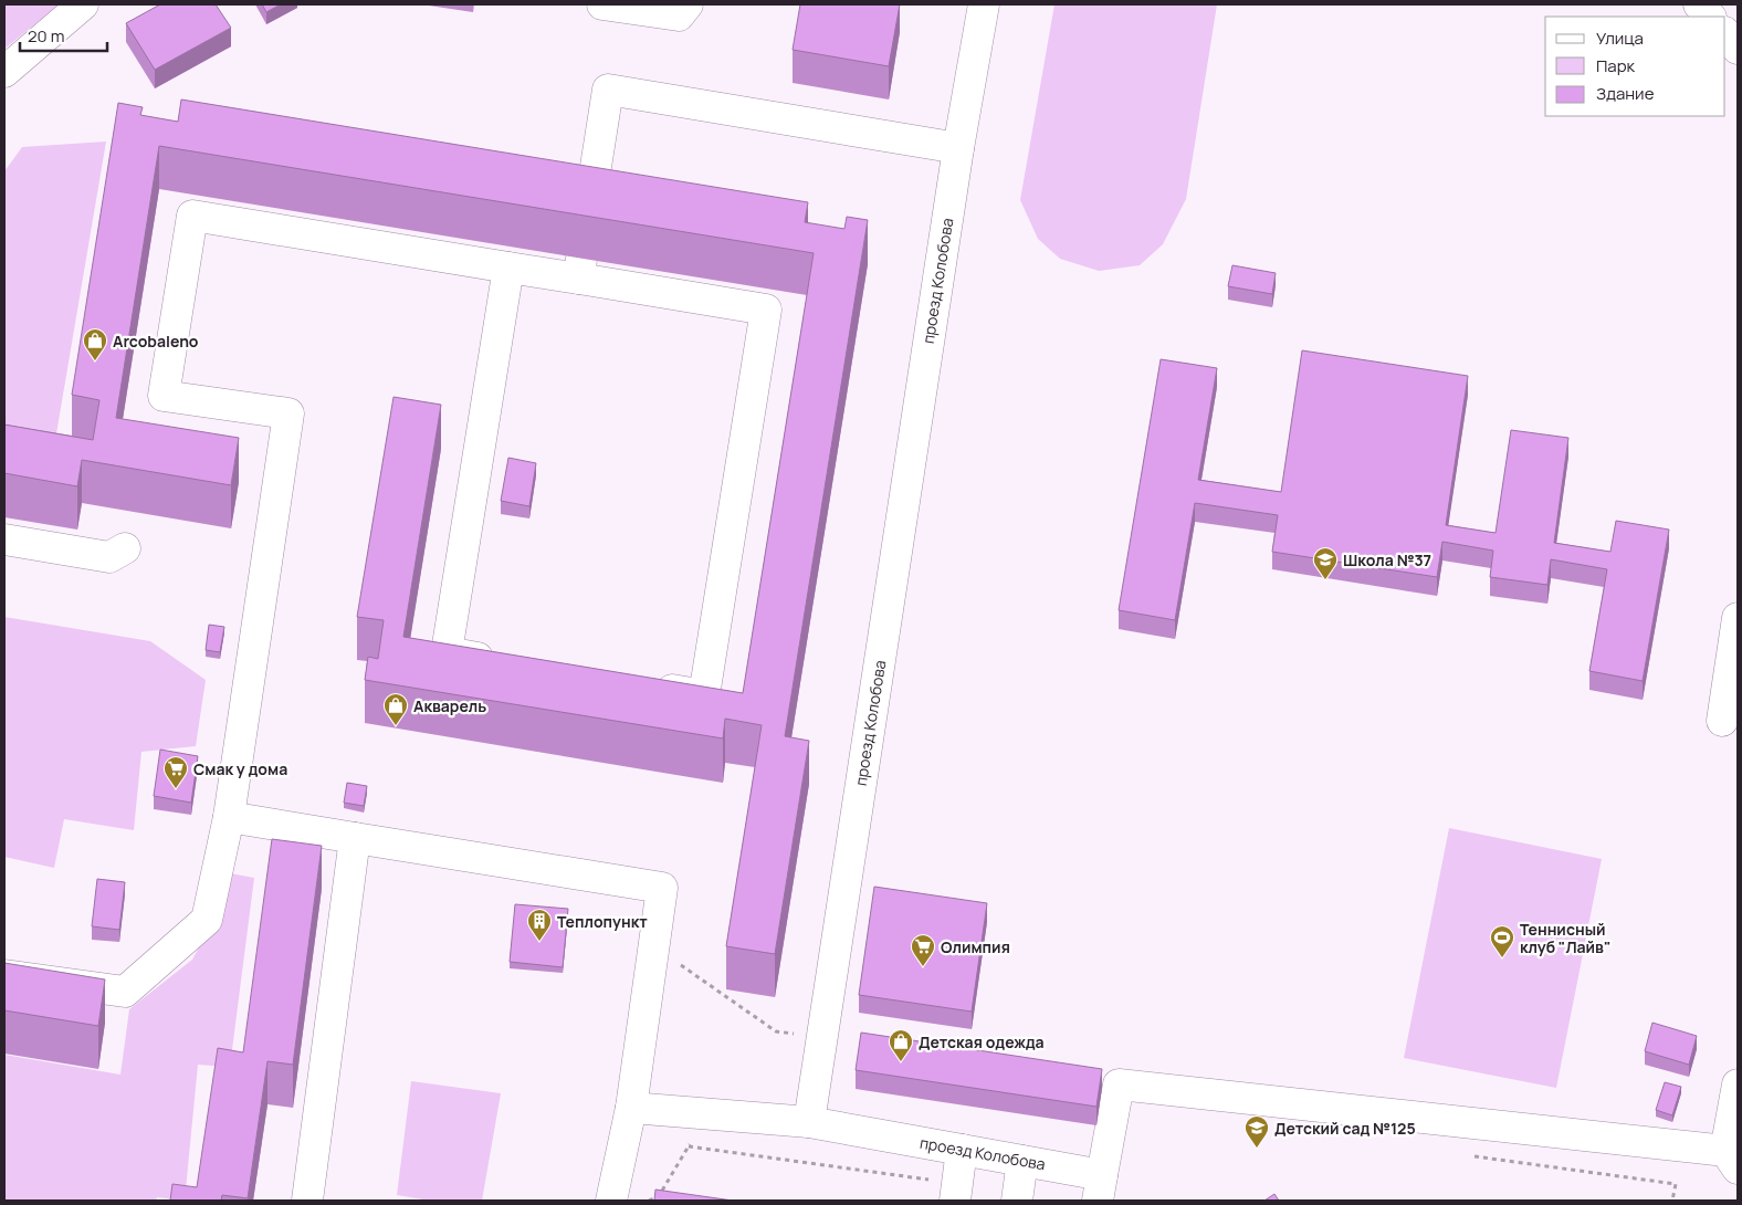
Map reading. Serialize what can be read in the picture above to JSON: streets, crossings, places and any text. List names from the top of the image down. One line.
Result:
{"streets":{"street":["проезд Колобова"]},"places":{"shop":["Arcobaleno","Акварель","Детская одежда"],"school or university":["Школа №37","Детский сад №125"],"supermarket":["Смак у дома","Олимпия"],"building":["Теплопункт"],"sports":["Теннисный клуб \"Лайв\""]},"legend":["Улица","Парк","Здание"],"scale_bar":"20 m"}
